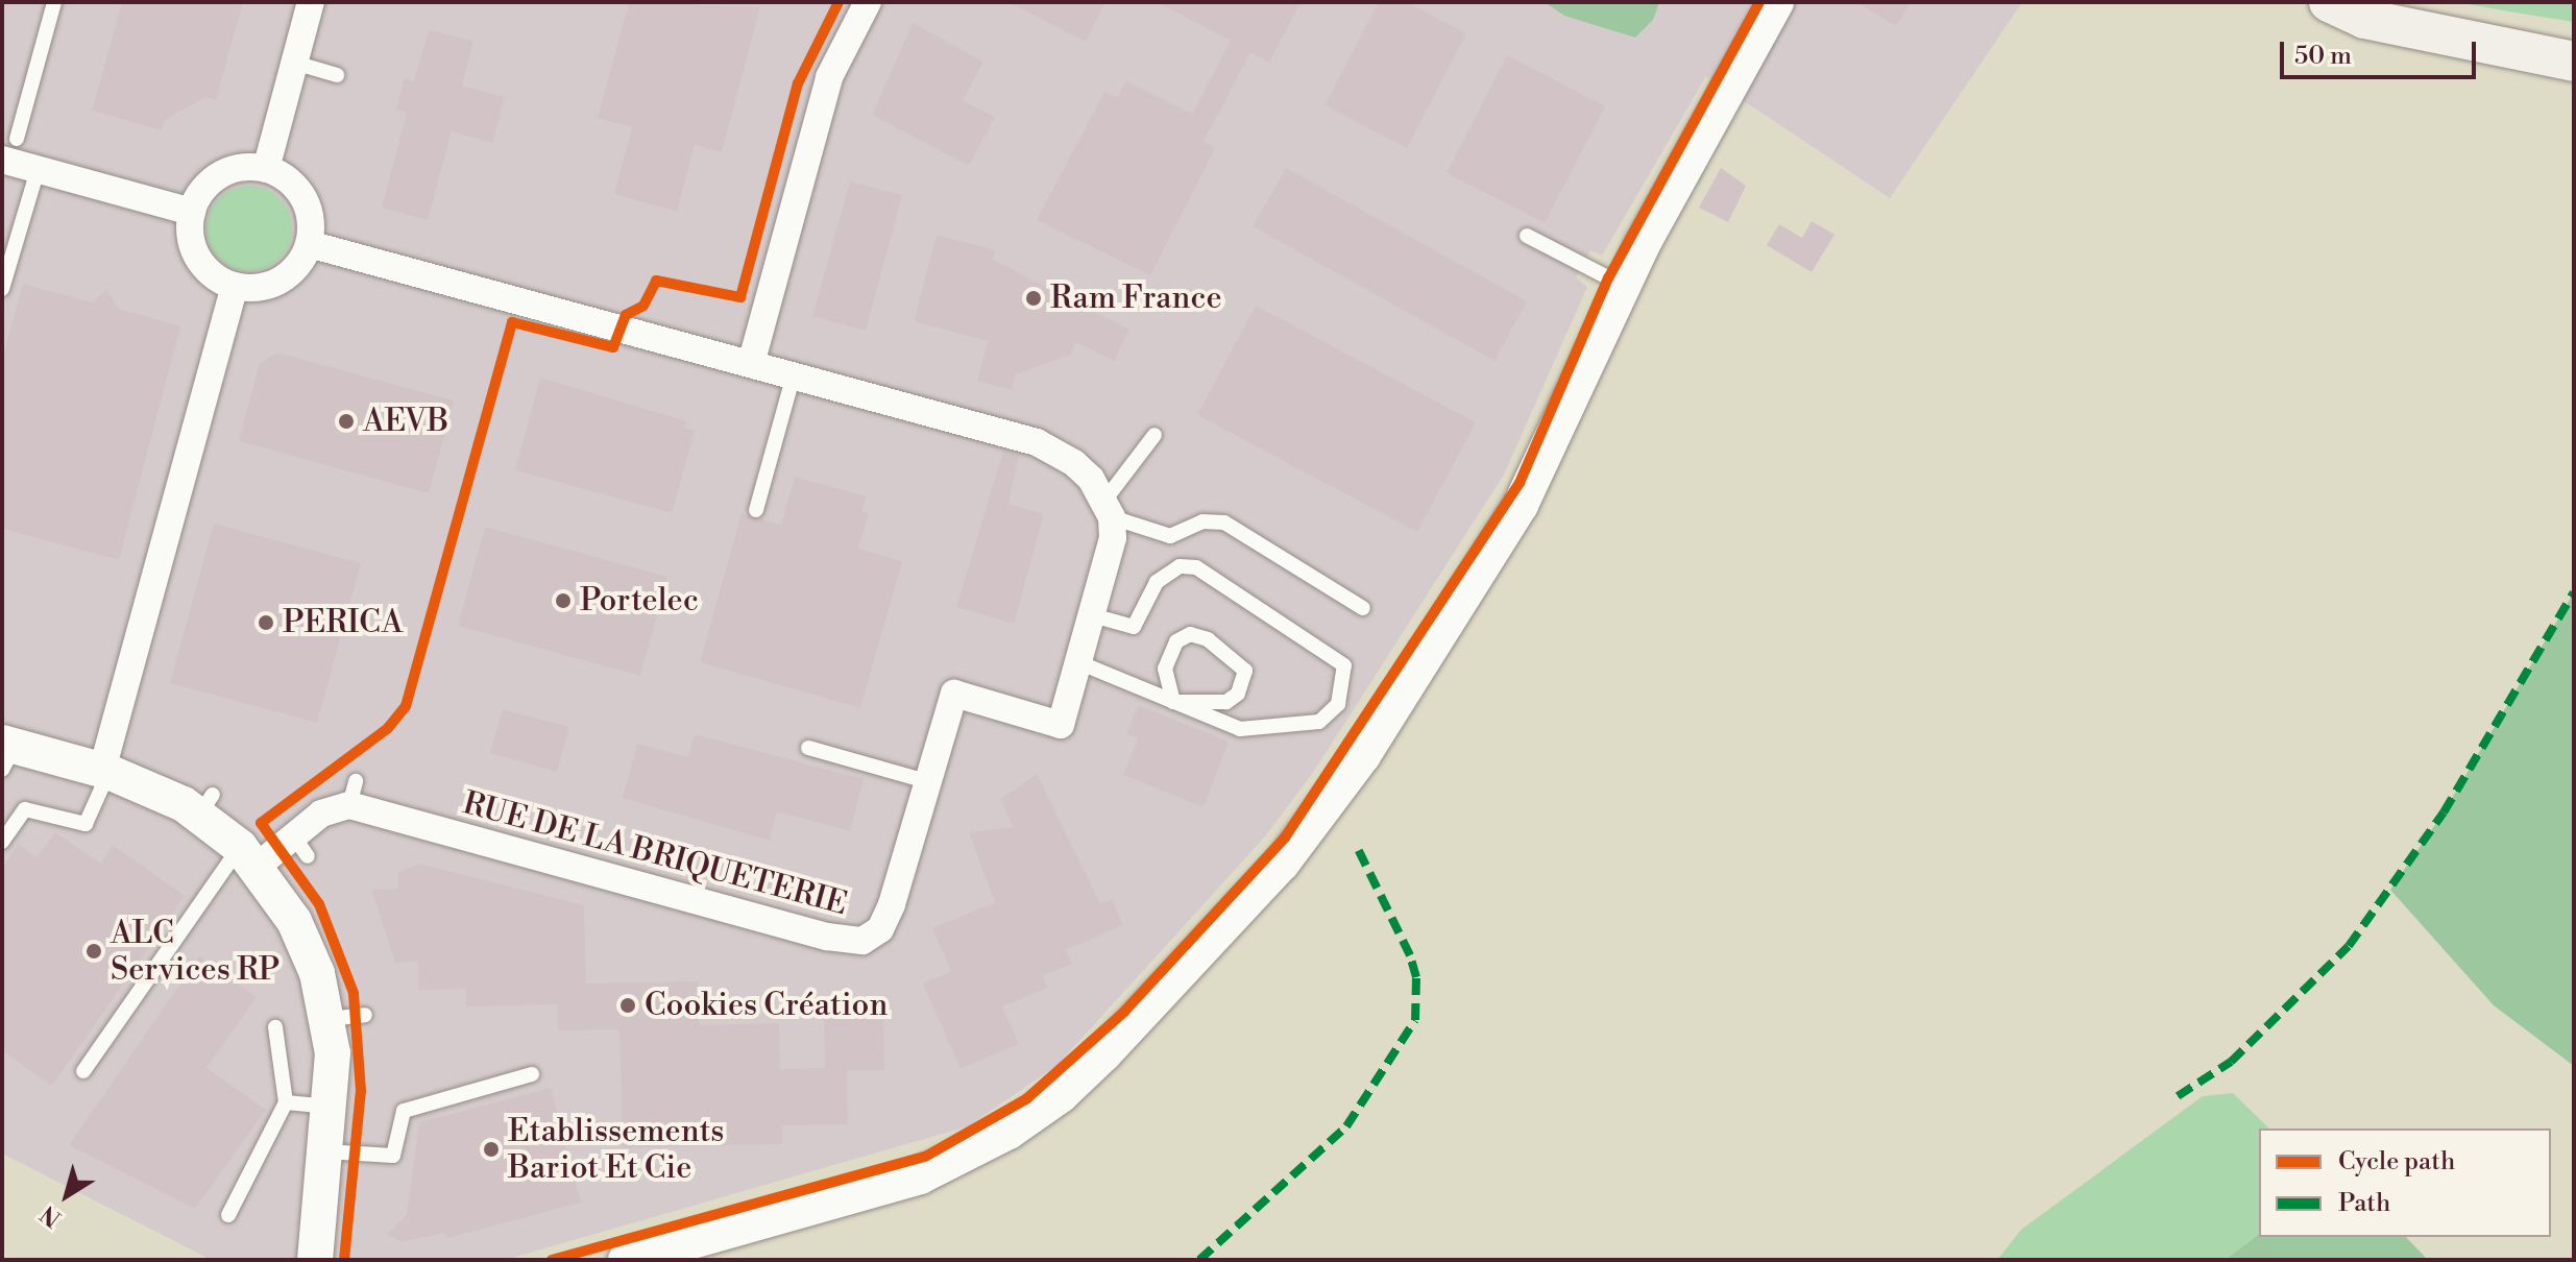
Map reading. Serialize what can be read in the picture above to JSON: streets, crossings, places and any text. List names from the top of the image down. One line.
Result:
{"streets":{"street":["RUE DE LA BRIQUETERIE"]},"places":["Ram France","AEVB","Portelec","PERICA","ALC Services RP","Cookies Création","Etablissements Bariot Et Cie"],"legend":["Cycle path","Path"],"scale_bar":"50 m","north":"bottom left"}
